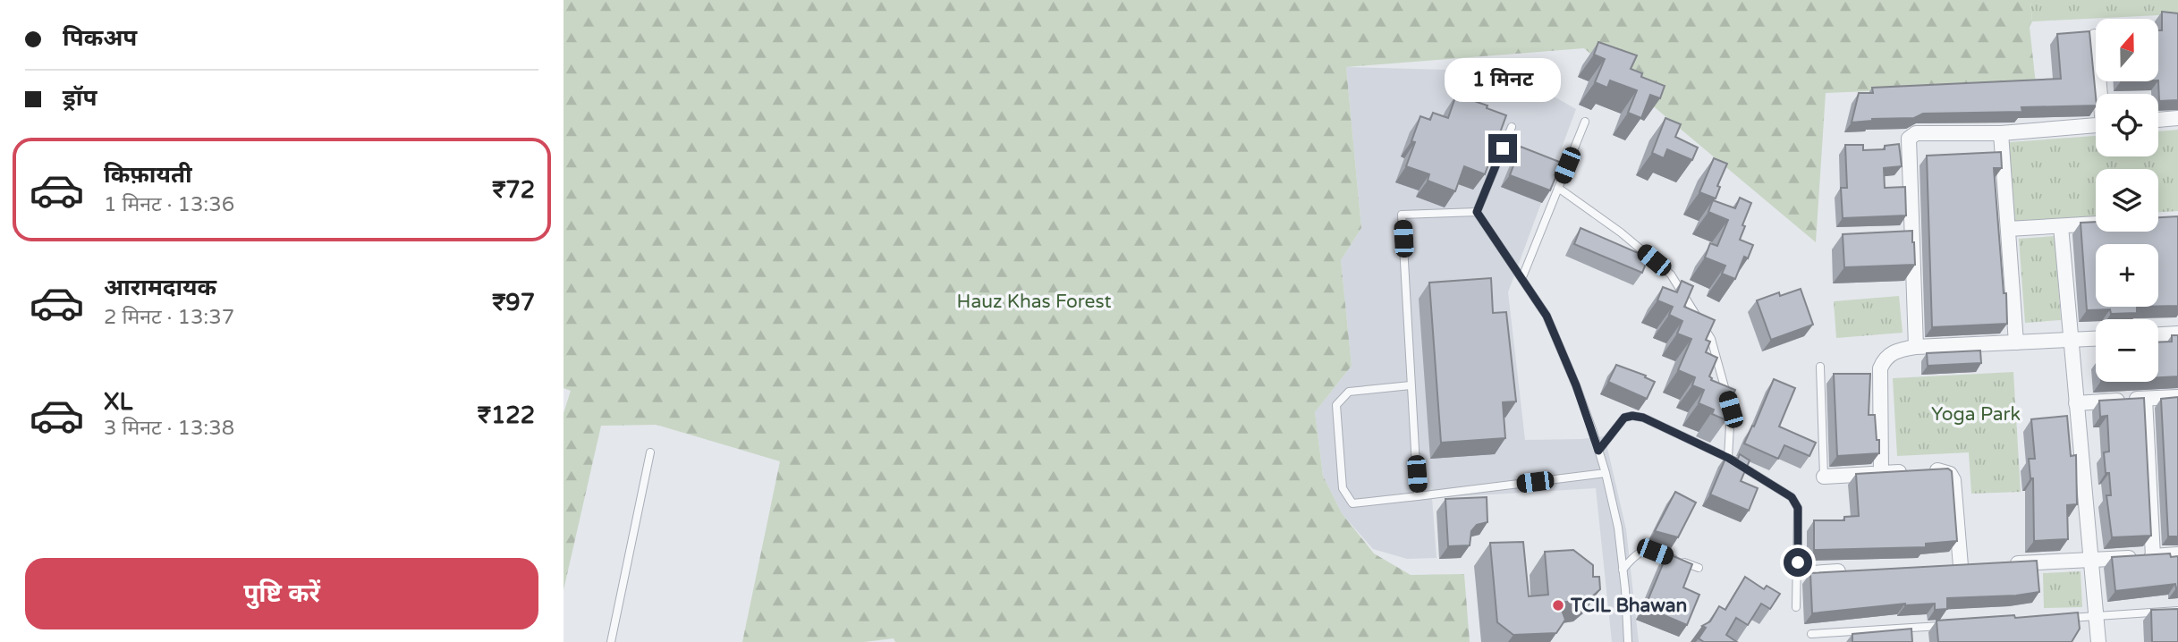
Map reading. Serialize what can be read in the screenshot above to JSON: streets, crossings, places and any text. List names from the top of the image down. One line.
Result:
{"parks":["Hauz Khas Forest","Yoga Park"],"places":["TCIL Bhawan"],"north":"top","page":{"banner":["पिकअप","ड्रॉप"],"map_buttons":["+","−"],"bubble":"1 मिनट","list":[{"name":"किफ़ायती","note":"1 मिनट · 13:36","value":"₹72"},{"name":"आरामदायक","note":"2 मिनट · 13:37","value":"₹97"},{"name":"XL","note":"3 मिनट · 13:38","value":"₹122"}],"buttons":"पुष्टि करें"}}
